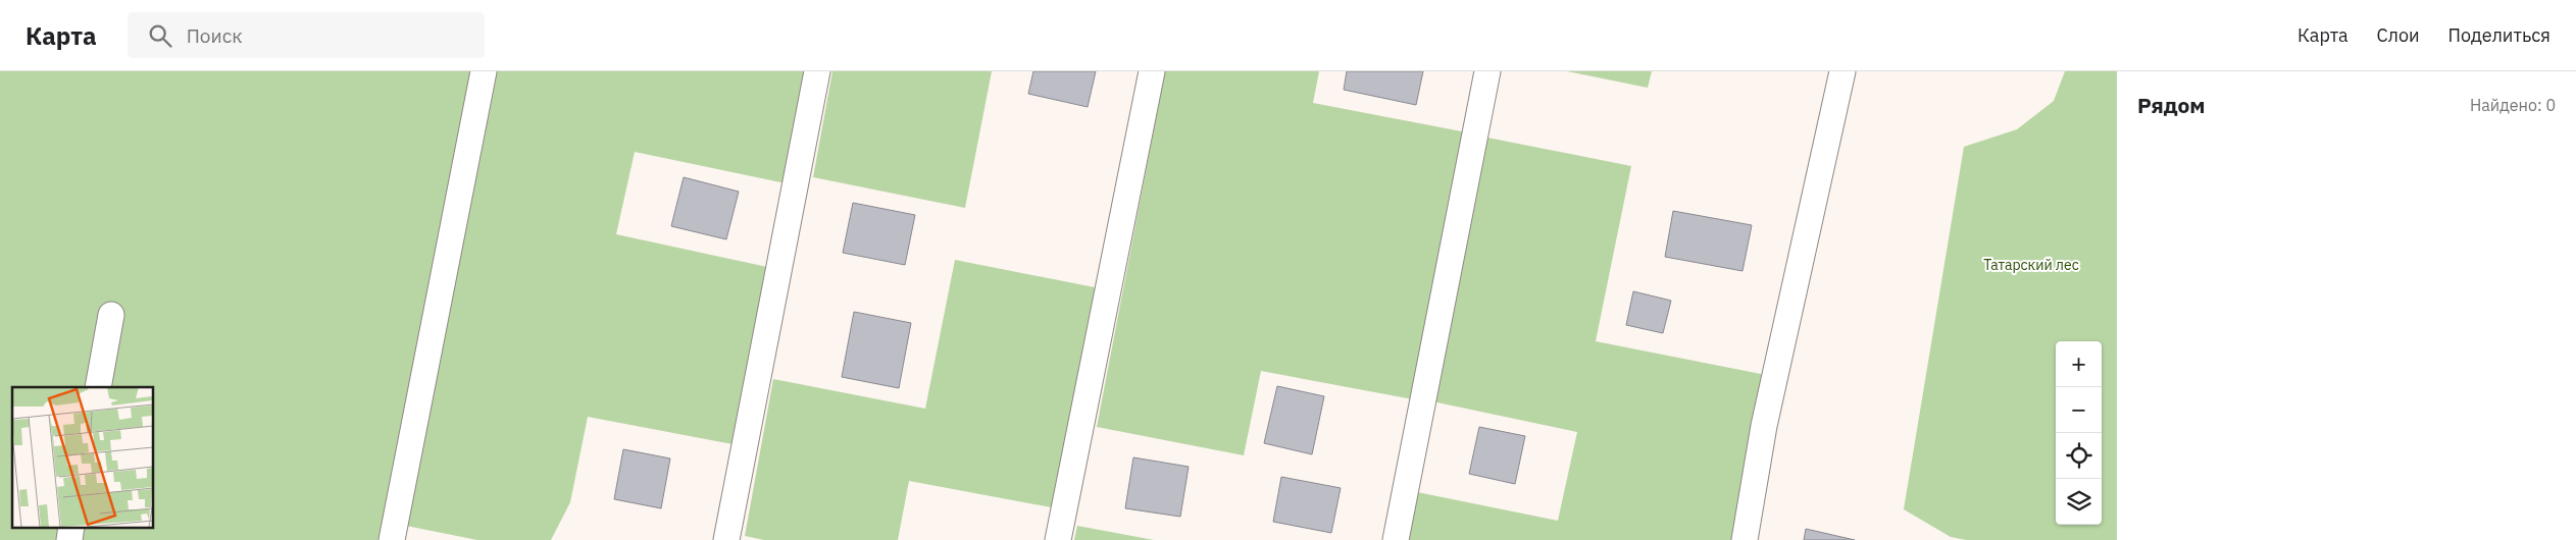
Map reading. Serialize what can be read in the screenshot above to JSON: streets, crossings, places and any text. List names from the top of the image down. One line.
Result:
{"parks":["Татарский лес"],"page":{"header":"Карта","search":"Поиск","nav":["Карта","Слои","Поделиться"],"heading":["Рядом","Найдено: 0"],"map_buttons":["+","−"]}}
